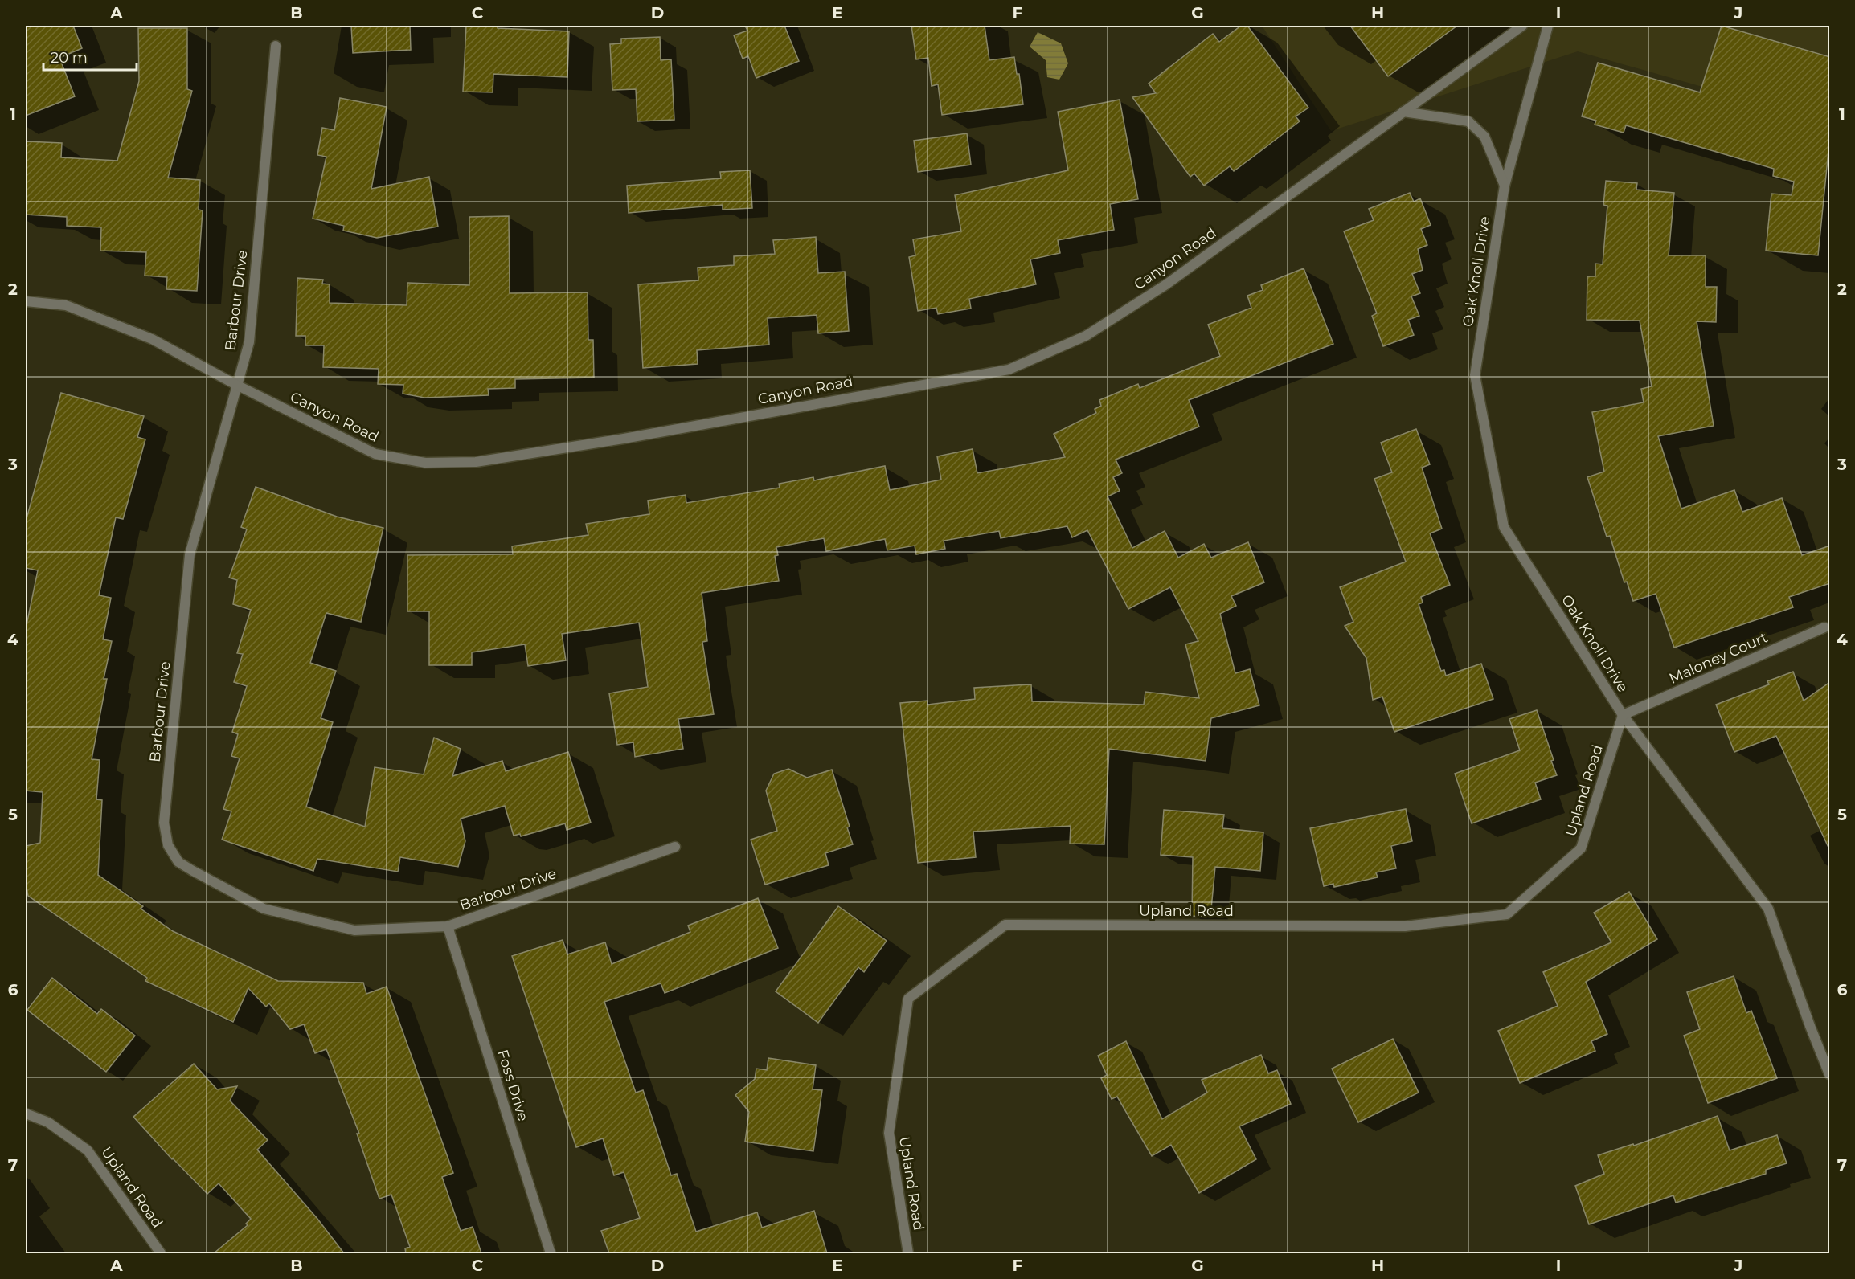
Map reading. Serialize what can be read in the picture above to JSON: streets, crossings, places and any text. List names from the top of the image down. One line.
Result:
{"streets":{"street":["Canyon Road","Oak Knoll Drive","Barbour Drive","Maloney Court","Upland Road","Foss Drive"]},"crossings":[["Canyon Road","Barbour Drive"],["Oak Knoll Drive","Maloney Court"],["Oak Knoll Drive","Upland Road"],["Barbour Drive","Foss Drive"],["Maloney Court","Upland Road"]],"scale_bar":"20 m","grid":{"columns":["A","B","C","D","E","F","G","H","I","J"],"rows":["1","2","3","4","5","6","7"]}}
